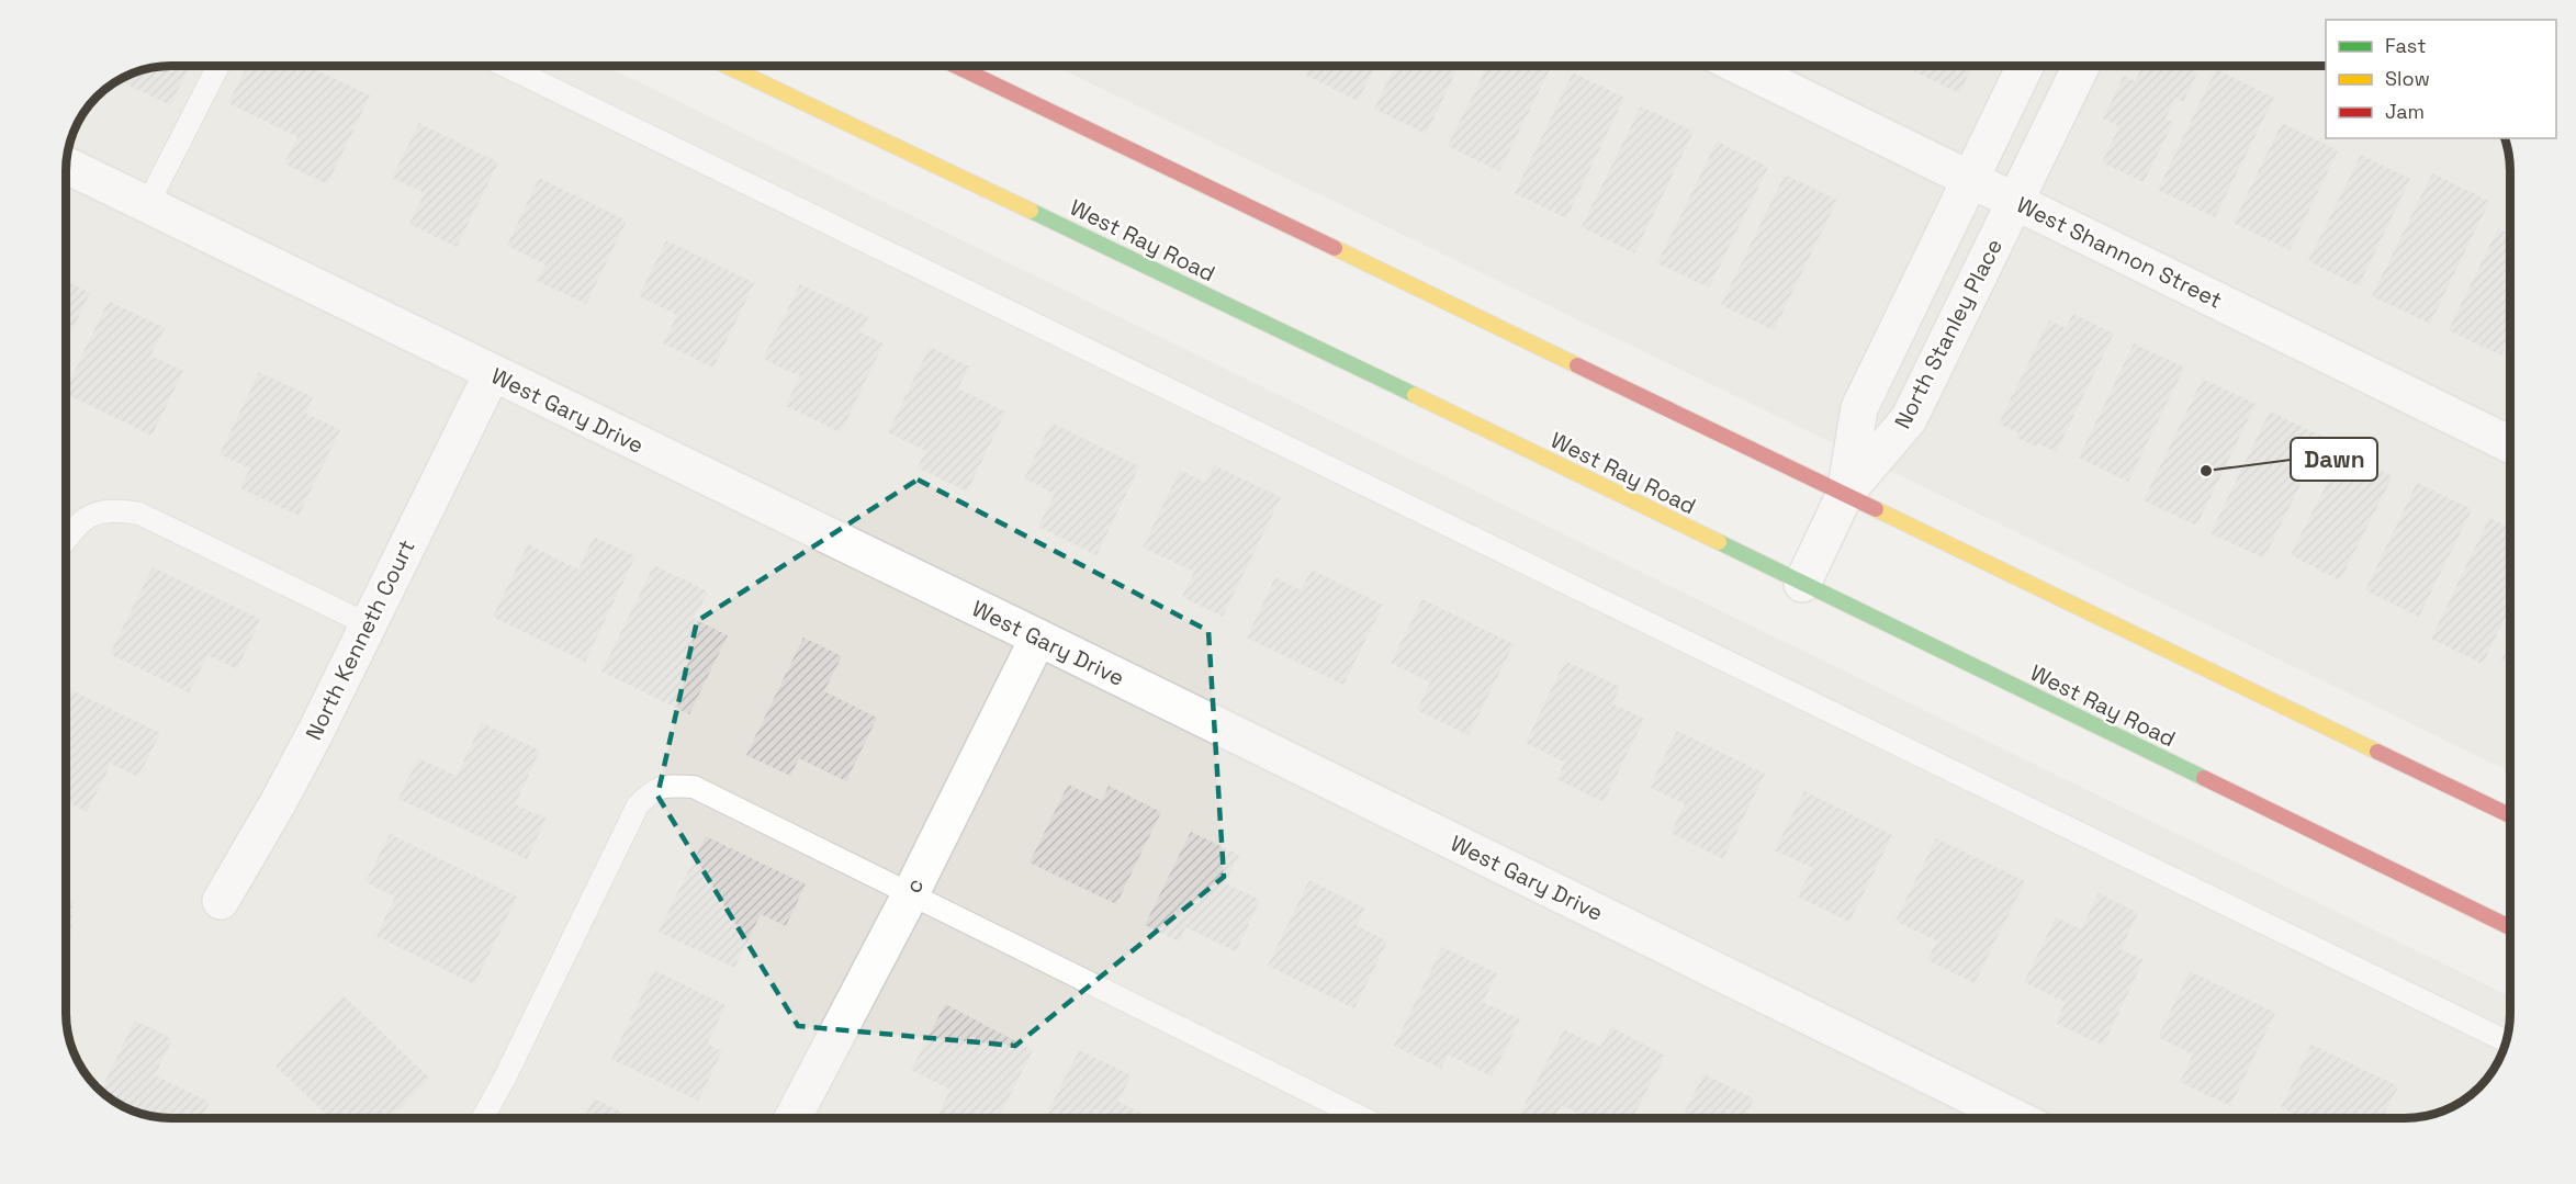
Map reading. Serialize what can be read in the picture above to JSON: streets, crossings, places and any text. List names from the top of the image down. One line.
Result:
{"streets":{"main road":["West Ray Road"],"street":["West Shannon Street","North Stanley Place","West Gary Drive","North Kenneth Court","c"]},"crossings":[["West Ray Road","North Stanley Place"],["West Shannon Street","North Stanley Place"],["West Gary Drive","North Kenneth Court"],["West Gary Drive","c"]],"places":["Dawn"],"legend":["Fast","Slow","Jam"]}
